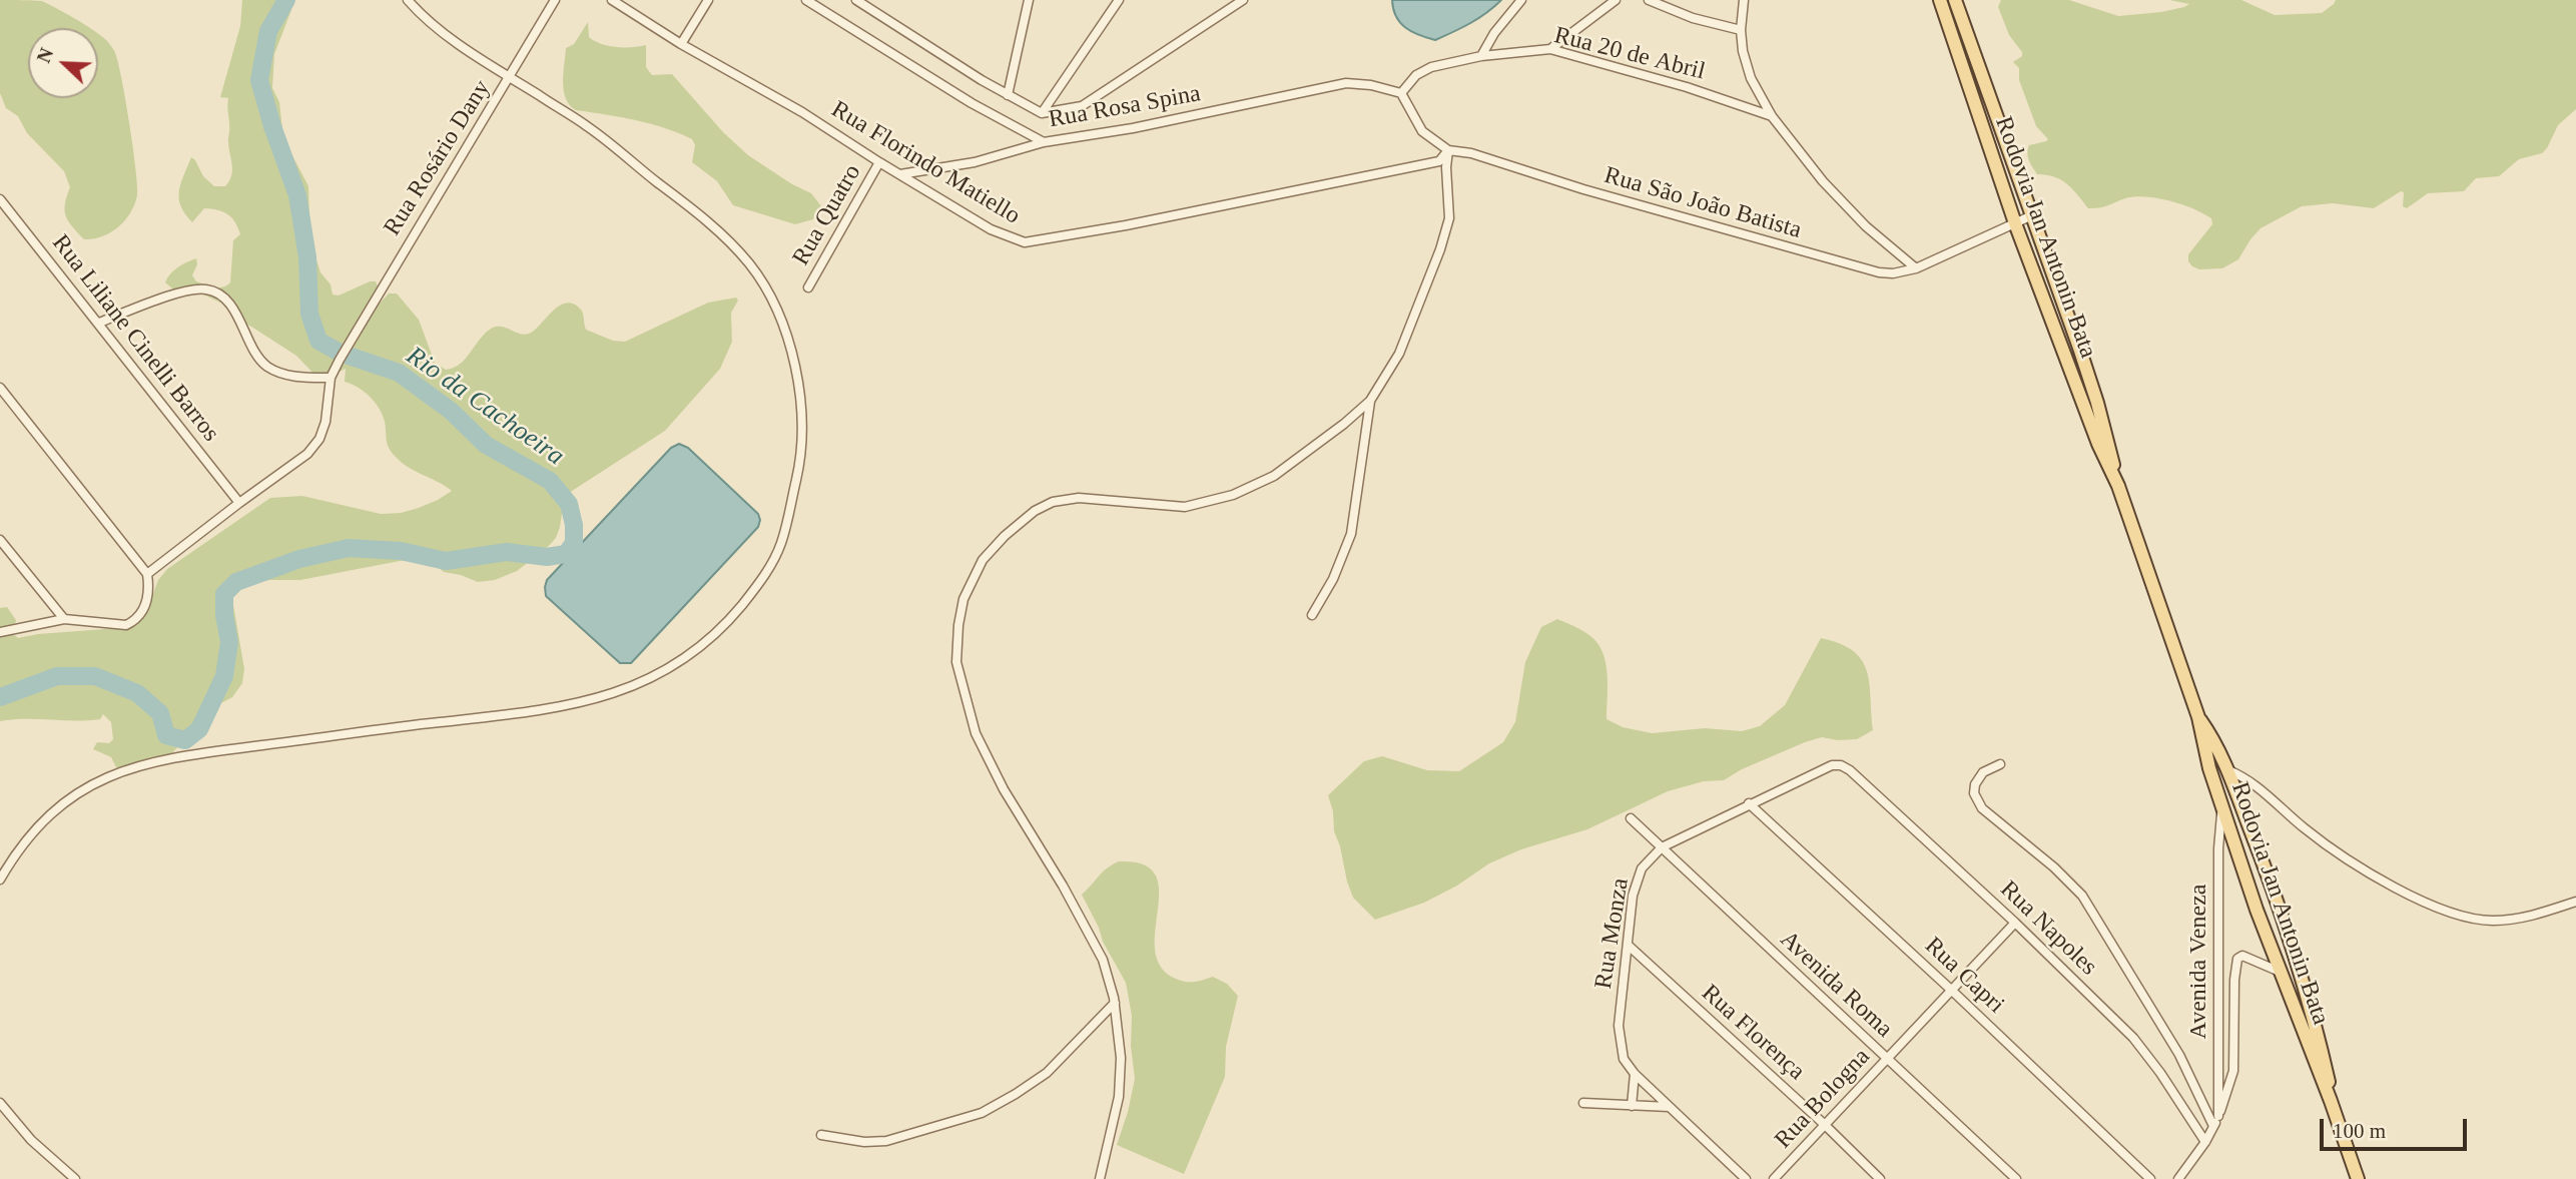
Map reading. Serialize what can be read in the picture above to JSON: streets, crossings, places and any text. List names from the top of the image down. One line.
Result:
{"streets":{"main road":["Rodovia Jan Antonin Bata"],"street":["Rua 20 de Abril","Rua Rosa Spina","Rua Rosário Dany","Rua Florindo Matiello","Rua São João Batista","Rua Quatro","Rua Liliane Cinelli Barros","Rua Napoles","Rua Monza","Avenida Veneza","Rua Capri","Avenida Roma","Rua Florença","Rua Bologna"]},"crossings":[["Rua 20 de Abril","Rua Rosa Spina"],["Rua 20 de Abril","Rua São João Batista"],["Rua Rosa Spina","Rua São João Batista"],["Rua Florindo Matiello","Rua São João Batista"],["Rua Florindo Matiello","Rua Quatro"],["Rua São João Batista","Rodovia Jan Antonin Bata"],["Rodovia Jan Antonin Bata","Avenida Veneza"],["Rua Napoles","Rua Monza"],["Rua Napoles","Avenida Veneza"],["Rua Napoles","Rua Bologna"],["Rua Monza","Rua Capri"],["Rua Monza","Avenida Roma"],["Rua Monza","Rua Florença"],["Rua Capri","Rua Bologna"],["Avenida Roma","Rua Bologna"],["Rua Florença","Rua Bologna"]],"water":["Rio da Cachoeira"],"scale_bar":"100 m","north":"top left"}
